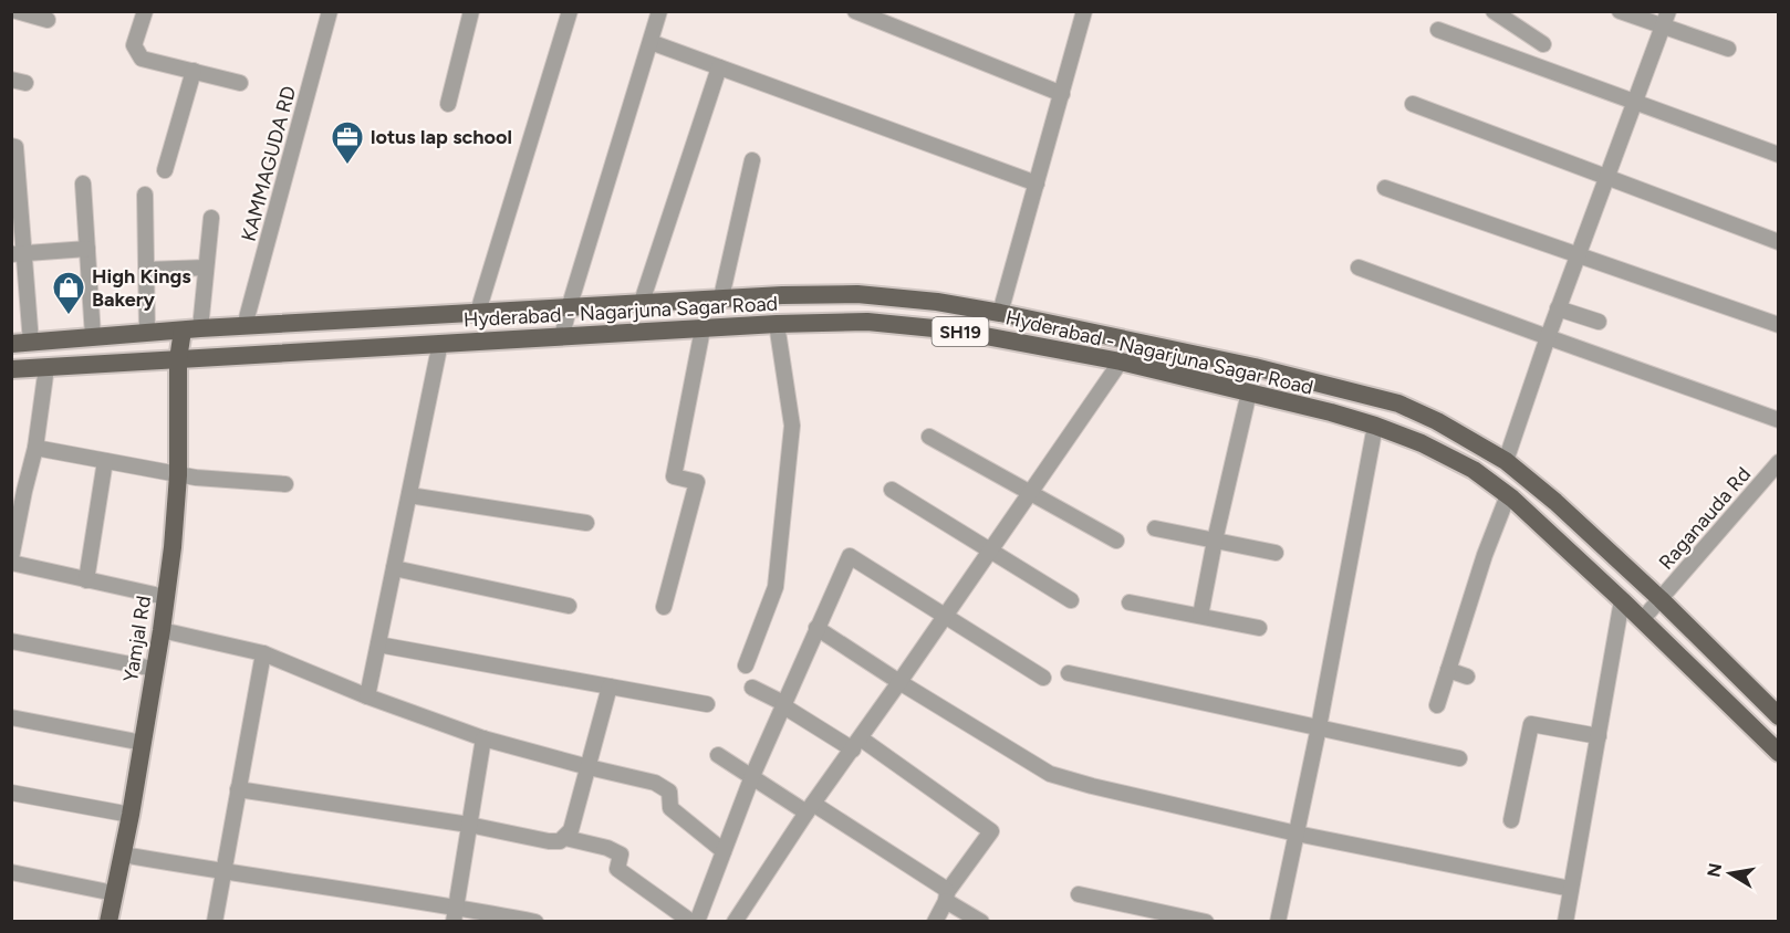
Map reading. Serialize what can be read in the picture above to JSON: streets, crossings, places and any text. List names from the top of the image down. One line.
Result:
{"streets":{"main road":["Hyderabad - Nagarjuna Sagar Road","SH19","Yamjal Rd"],"street":["KAMMAGUDA RD","Raganauda Rd"]},"crossings":[["KAMMAGUDA RD","Hyderabad - Nagarjuna Sagar Road"],["Hyderabad - Nagarjuna Sagar Road","Raganauda Rd"],["Hyderabad - Nagarjuna Sagar Road","Yamjal Rd"]],"places":{"office":["lotus lap school"],"shop":["High Kings Bakery"]},"north":"left"}
